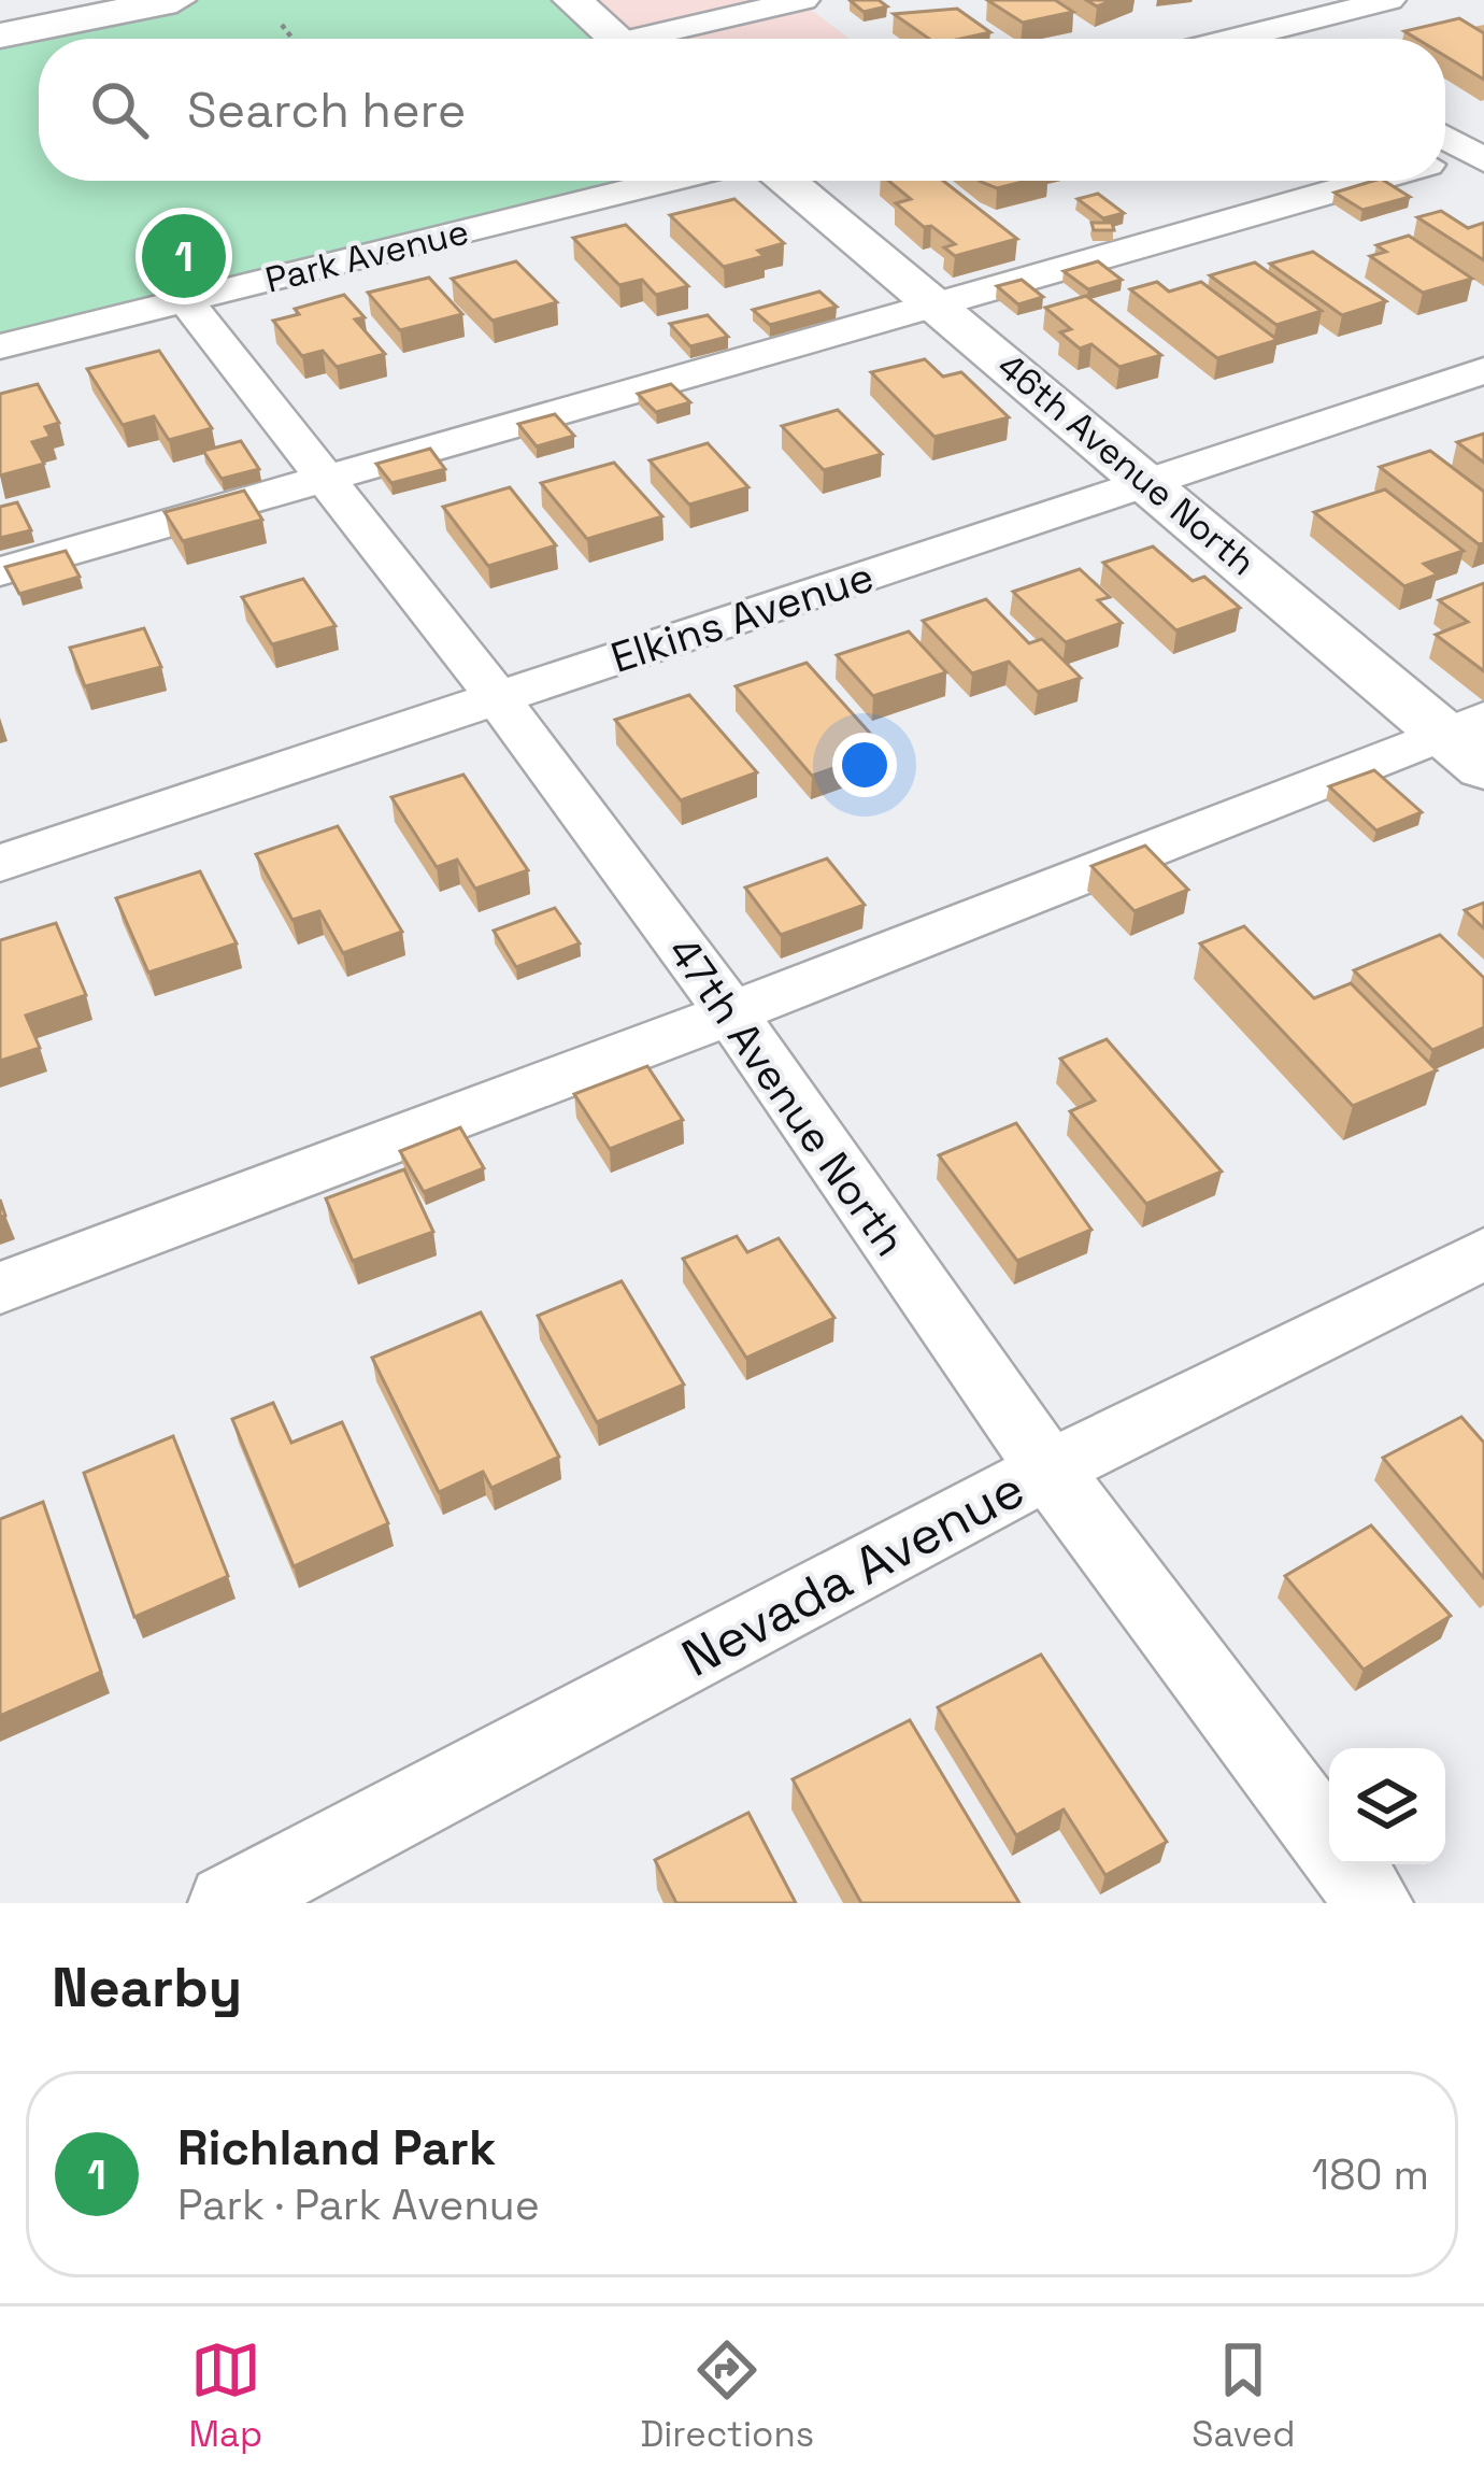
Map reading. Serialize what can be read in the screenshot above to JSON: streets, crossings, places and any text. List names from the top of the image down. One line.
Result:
{"streets":{"main road":["46th Avenue North"],"street":["Park Avenue","Elkins Avenue","47th Avenue North","Nevada Avenue"]},"crossings":[["Park Avenue","47th Avenue North"],["46th Avenue North","Elkins Avenue"],["Elkins Avenue","47th Avenue North"],["47th Avenue North","Nevada Avenue"]],"page":{"search":"Search here","pins":"1","heading":"Nearby","list":[{"mark":"1","name":"Richland Park","note":"Park · Park Avenue","value":"180 m"}],"nav":["Map","Directions","Saved"]}}
